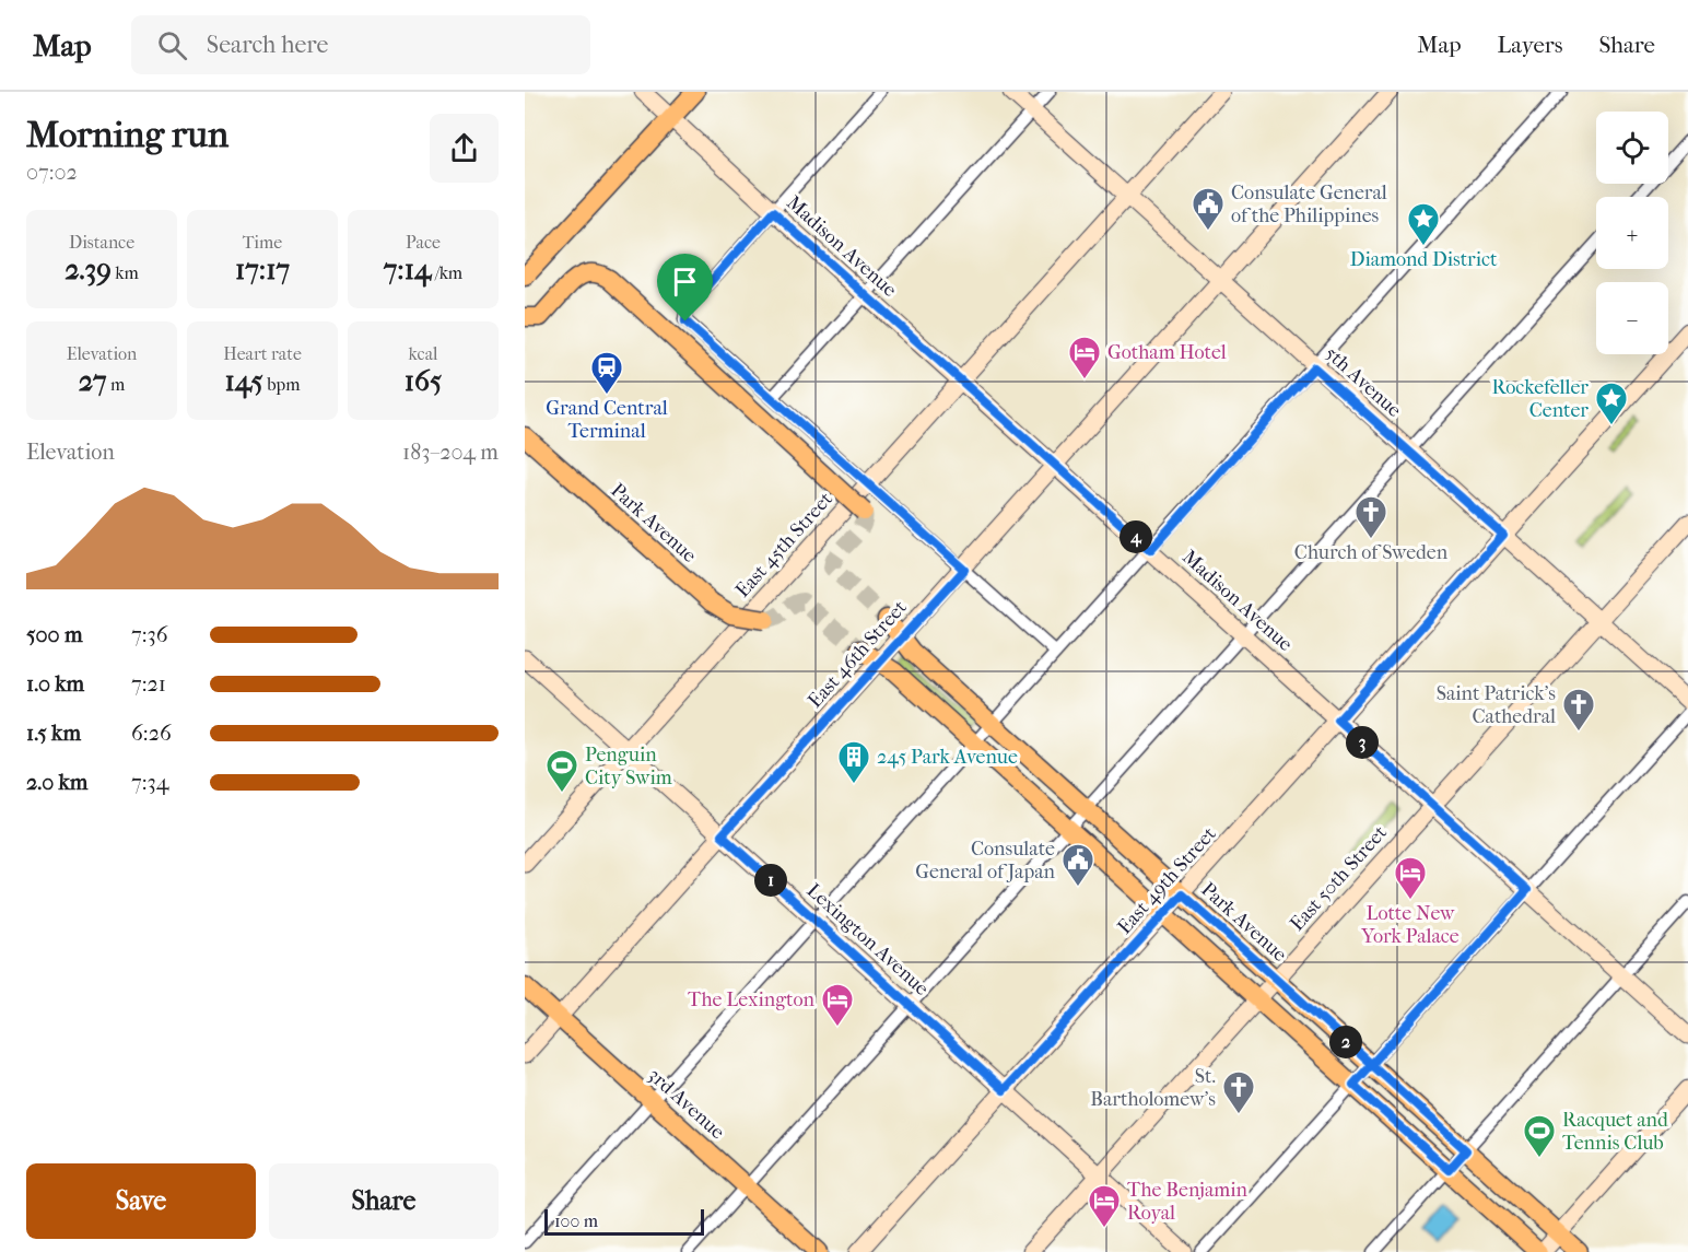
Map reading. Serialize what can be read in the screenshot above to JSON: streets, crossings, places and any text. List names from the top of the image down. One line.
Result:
{"streets":{"main road":["Madison Avenue","5th Avenue","Park Avenue","East 45th Street","East 46th Street","East 50th Street","East 49th Street","Lexington Avenue","3rd Avenue"]},"crossings":[["Madison Avenue","East 45th Street"],["Madison Avenue","East 46th Street"],["Madison Avenue","East 50th Street"],["Madison Avenue","East 49th Street"],["5th Avenue","East 45th Street"],["5th Avenue","East 46th Street"],["5th Avenue","East 50th Street"],["5th Avenue","East 49th Street"],["Park Avenue","East 46th Street"],["Park Avenue","East 50th Street"],["Park Avenue","East 49th Street"],["East 45th Street","Lexington Avenue"],["East 46th Street","Lexington Avenue"],["East 46th Street","3rd Avenue"],["East 50th Street","Lexington Avenue"],["East 49th Street","Lexington Avenue"]],"places":{"public building":["Consulate General of the Philippines","Consulate General of Japan"],"place":["Diamond District","Rockefeller Center"],"hotel":["Gotham Hotel","Lotte New York Palace","The Lexington","The Benjamin Royal"],"station":["Grand Central Terminal"],"church":["Church of Sweden","Saint Patrick’s Cathedral","St. Bartholomew's"],"building":["245 Park Avenue"],"sports":["Penguin City Swim","Racquet and Tennis Club"]},"scale_bar":"100 m","page":{"header":"Map","search":"Search here","nav":["Map","Layers","Share"],"heading":["Morning run","07:02"],"map_buttons":["+","−"],"stats":[["Distance","2.39 km"],["Time","17:17"],["Pace","7:14 /km"],["Elevation","27 m"],["Heart rate","145 bpm"],["kcal","165"]],"chart":["Elevation","183–204 m"],"pins":["4","3","1","2"],"list":[{"name":"500 m","note":"7:36"},{"name":"1.0 km","note":"7:21"},{"name":"1.5 km","note":"6:26"},{"name":"2.0 km","note":"7:34"}],"buttons":["Save","Share"],"scale":"100 m"}}
